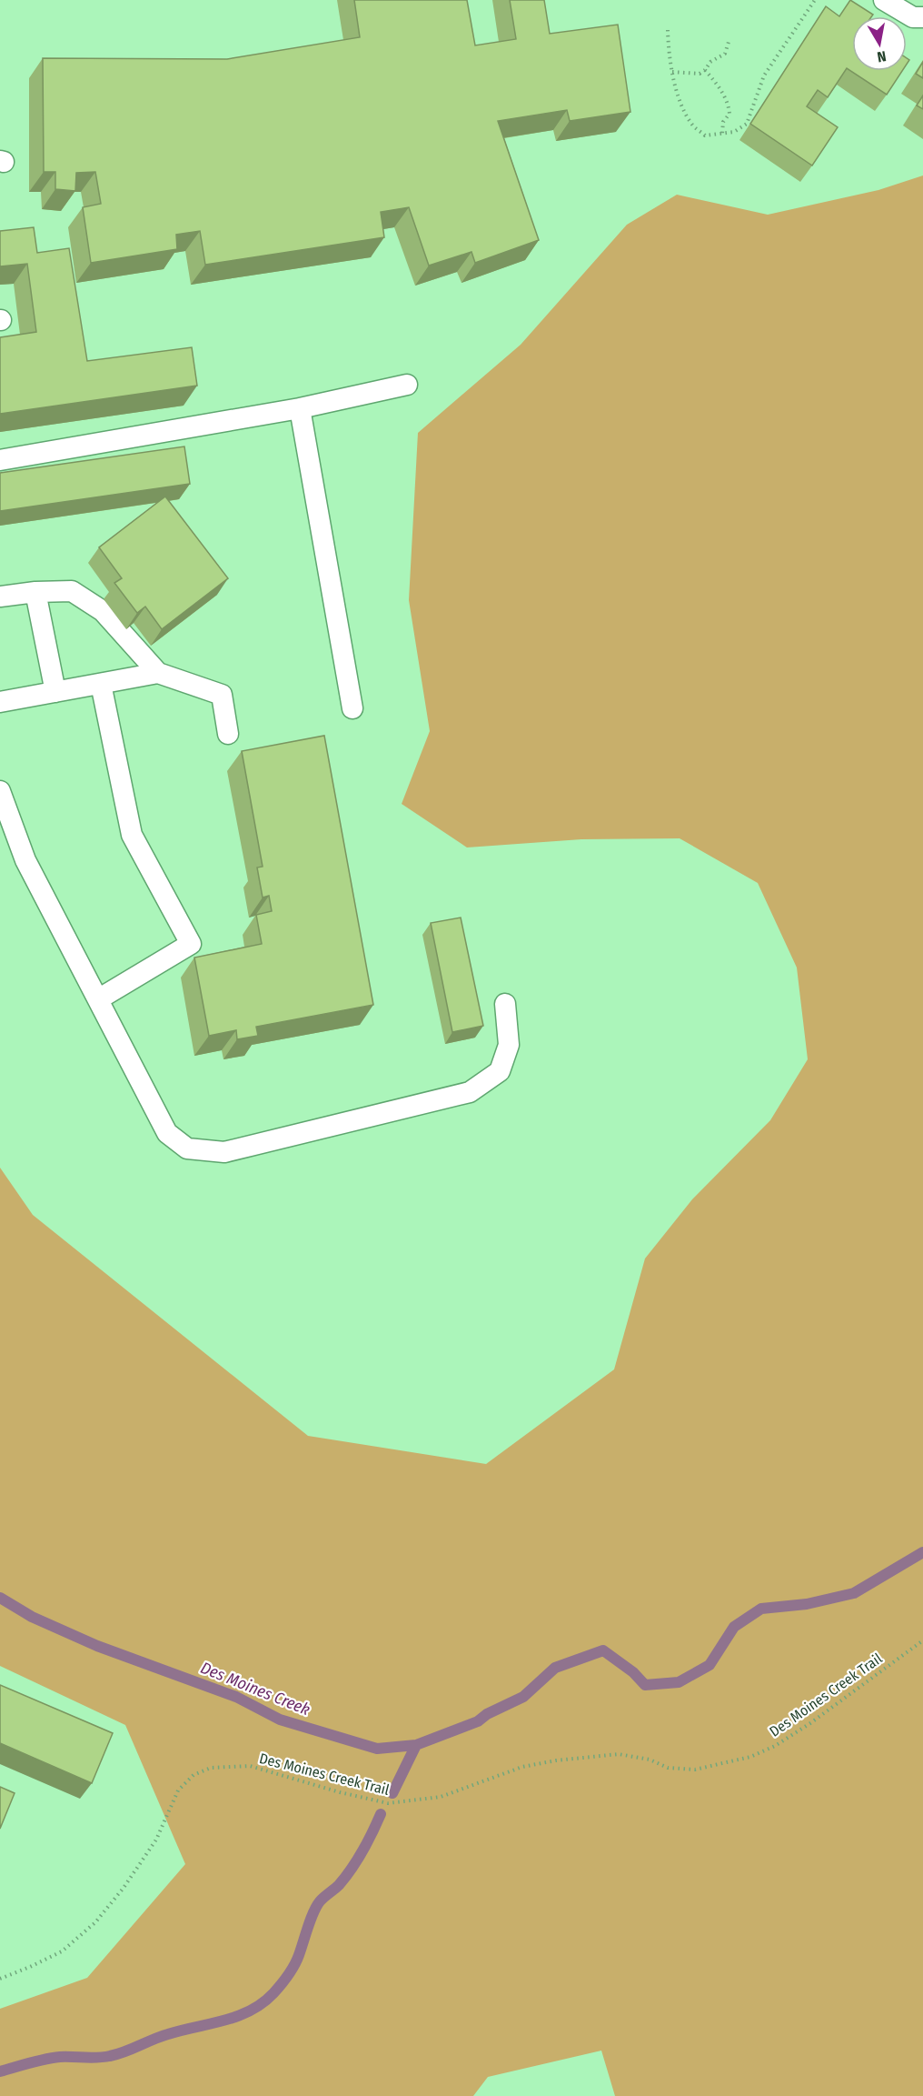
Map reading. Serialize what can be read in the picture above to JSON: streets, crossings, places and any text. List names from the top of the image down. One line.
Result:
{"streets":{"path":["Des Moines Creek Trail"]},"water":["Des Moines Creek"],"north":"bottom"}
